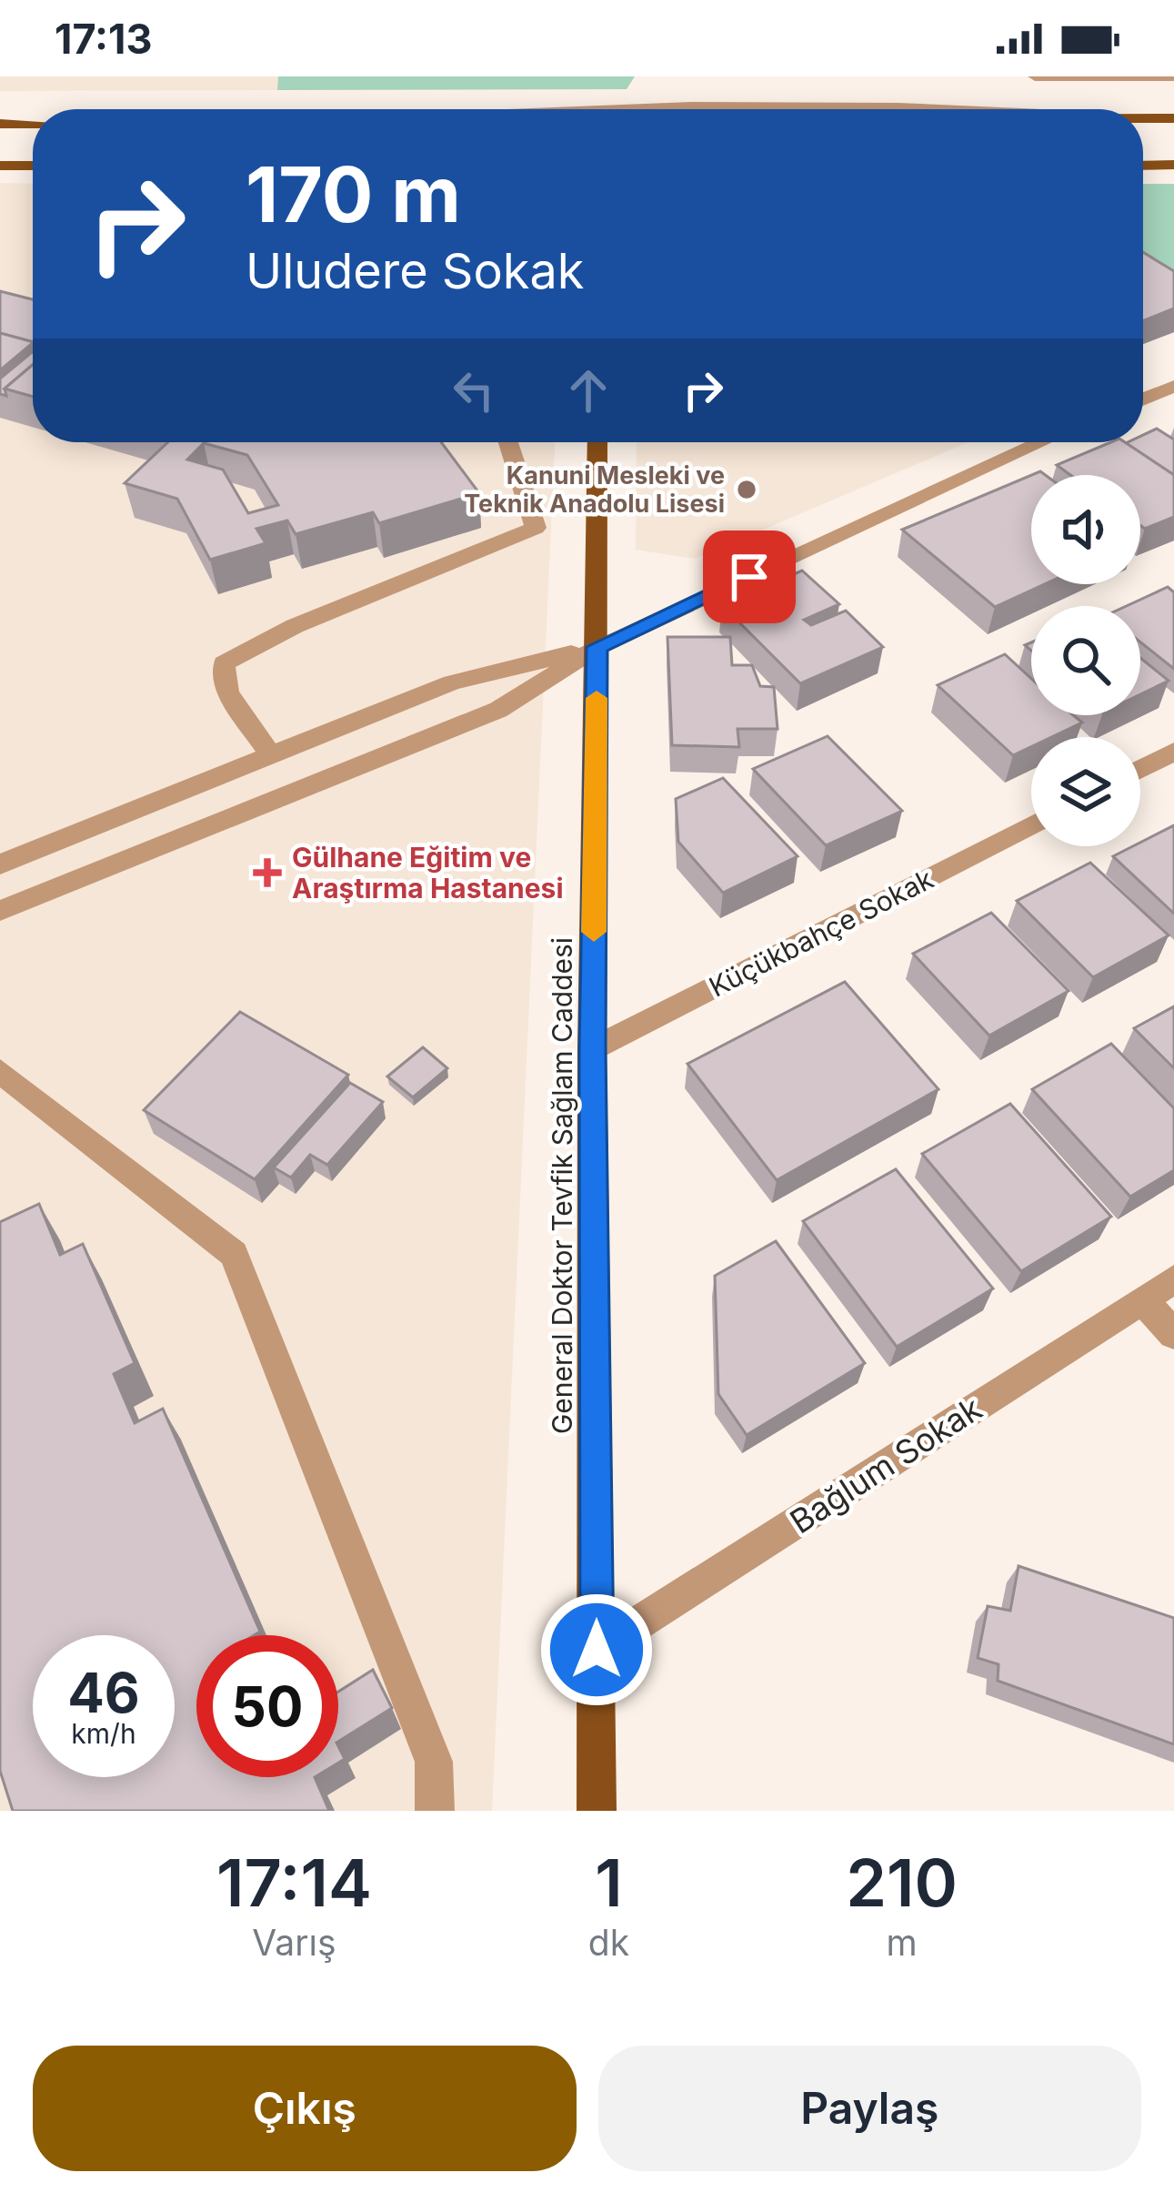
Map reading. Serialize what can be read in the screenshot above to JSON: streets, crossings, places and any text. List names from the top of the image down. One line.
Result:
{"streets":{"main road":["General Doktor Tevfik Sağlam Caddesi"],"street":["Küçükbahçe Sokak","Bağlum Sokak"]},"crossings":[["Küçükbahçe Sokak","General Doktor Tevfik Sağlam Caddesi"],["General Doktor Tevfik Sağlam Caddesi","Bağlum Sokak"]],"places":{"other":["Kanuni Mesleki ve Teknik Anadolu Lisesi"],"health":["Gülhane Eğitim ve Araştırma Hastanesi"]},"page":{"status":"17:13","turn":["170 m","Uludere Sokak"],"speed":"46 km/h","limit":"50","eta":["17:14","Varış","1","dk","210","m"],"buttons":["Çıkış","Paylaş"]}}
